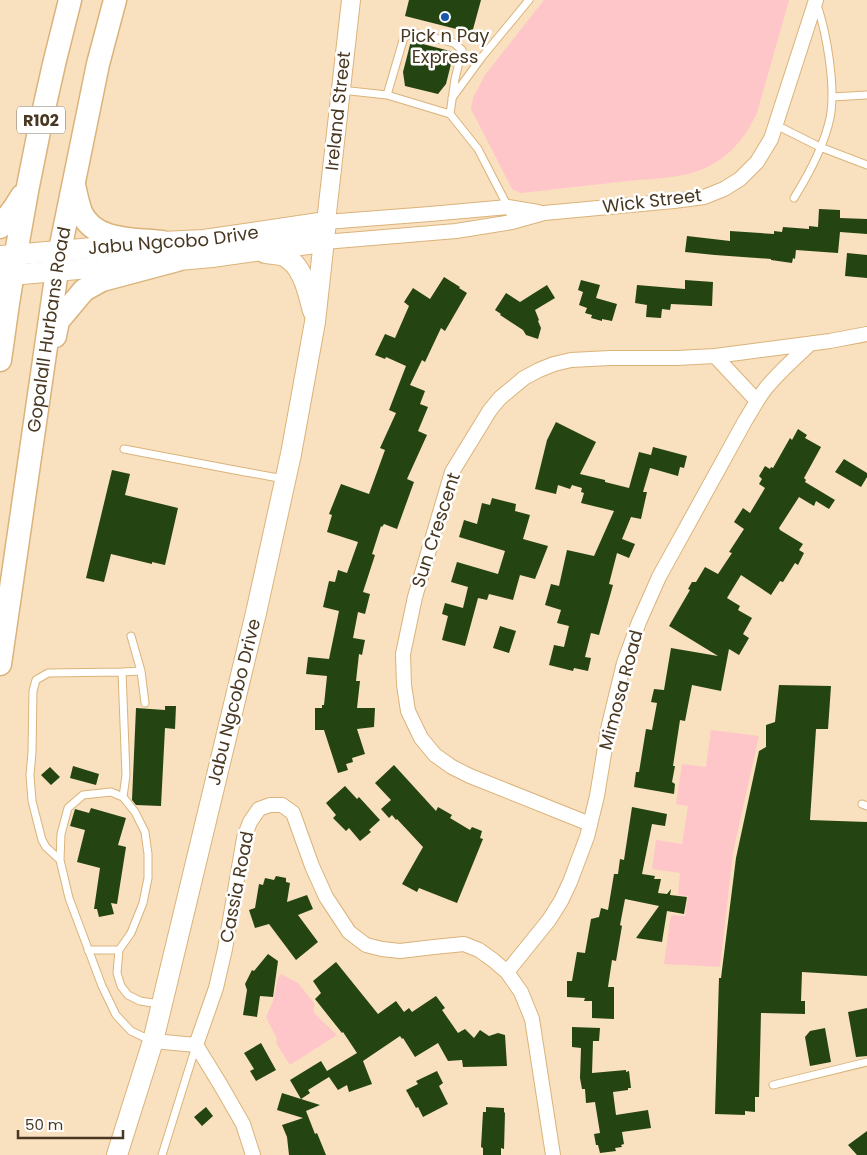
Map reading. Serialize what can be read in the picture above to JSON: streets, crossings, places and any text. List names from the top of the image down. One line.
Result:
{"streets":{"main road":["R102","Jabu Ngcobo Drive","Gopalall Hurbans Road"],"street":["Ireland Street","Wick Street","Sun Crescent","Mimosa Road","Cassia Road"]},"crossings":[["Ireland Street","Wick Street"],["Ireland Street","Jabu Ngcobo Drive"],["R102","Jabu Ngcobo Drive"],["Wick Street","Jabu Ngcobo Drive"],["Jabu Ngcobo Drive","Gopalall Hurbans Road"],["Sun Crescent","Mimosa Road"],["Mimosa Road","Cassia Road"]],"places":["Pick n Pay Express"],"scale_bar":"50 m"}
